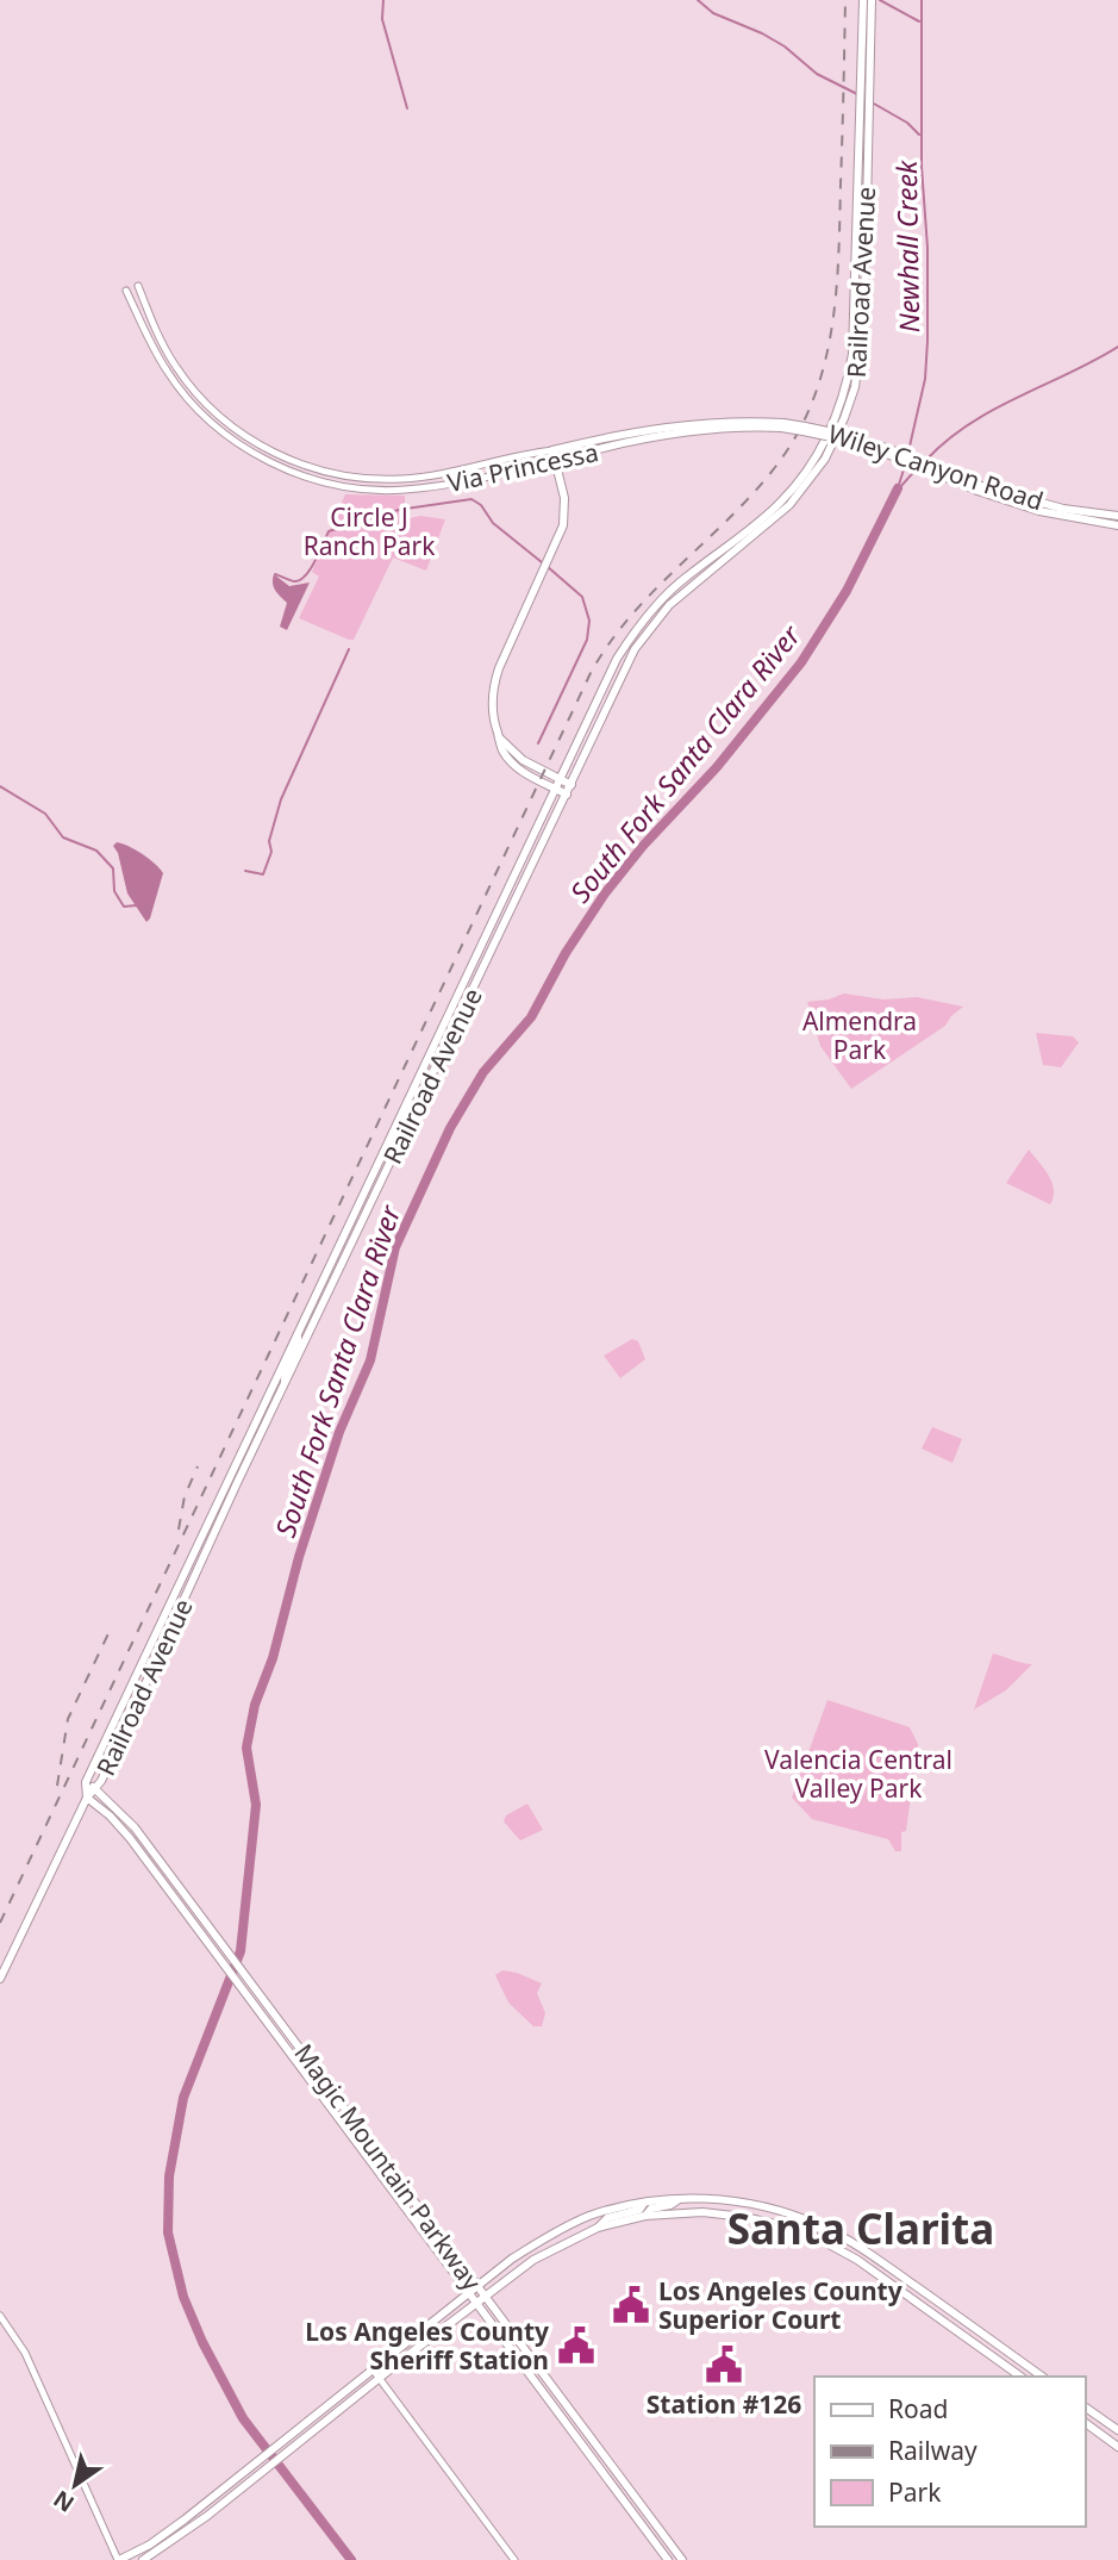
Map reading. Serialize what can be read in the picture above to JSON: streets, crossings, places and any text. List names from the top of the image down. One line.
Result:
{"streets":{"main road":["Railroad Avenue","Via Princessa","Wiley Canyon Road","Magic Mountain Parkway"]},"crossings":[["Railroad Avenue","Magic Mountain Parkway"],["Via Princessa","Wiley Canyon Road"]],"districts":["Santa Clarita"],"water":["Newhall Creek","South Fork Santa Clara River"],"parks":["Circle J Ranch Park","Almendra Park","Valencia Central Valley Park"],"places":{"public building":["Los Angeles County Superior Court","Los Angeles County Sheriff Station","Station #126"]},"legend":["Road","Railway","Park"],"north":"bottom left"}
